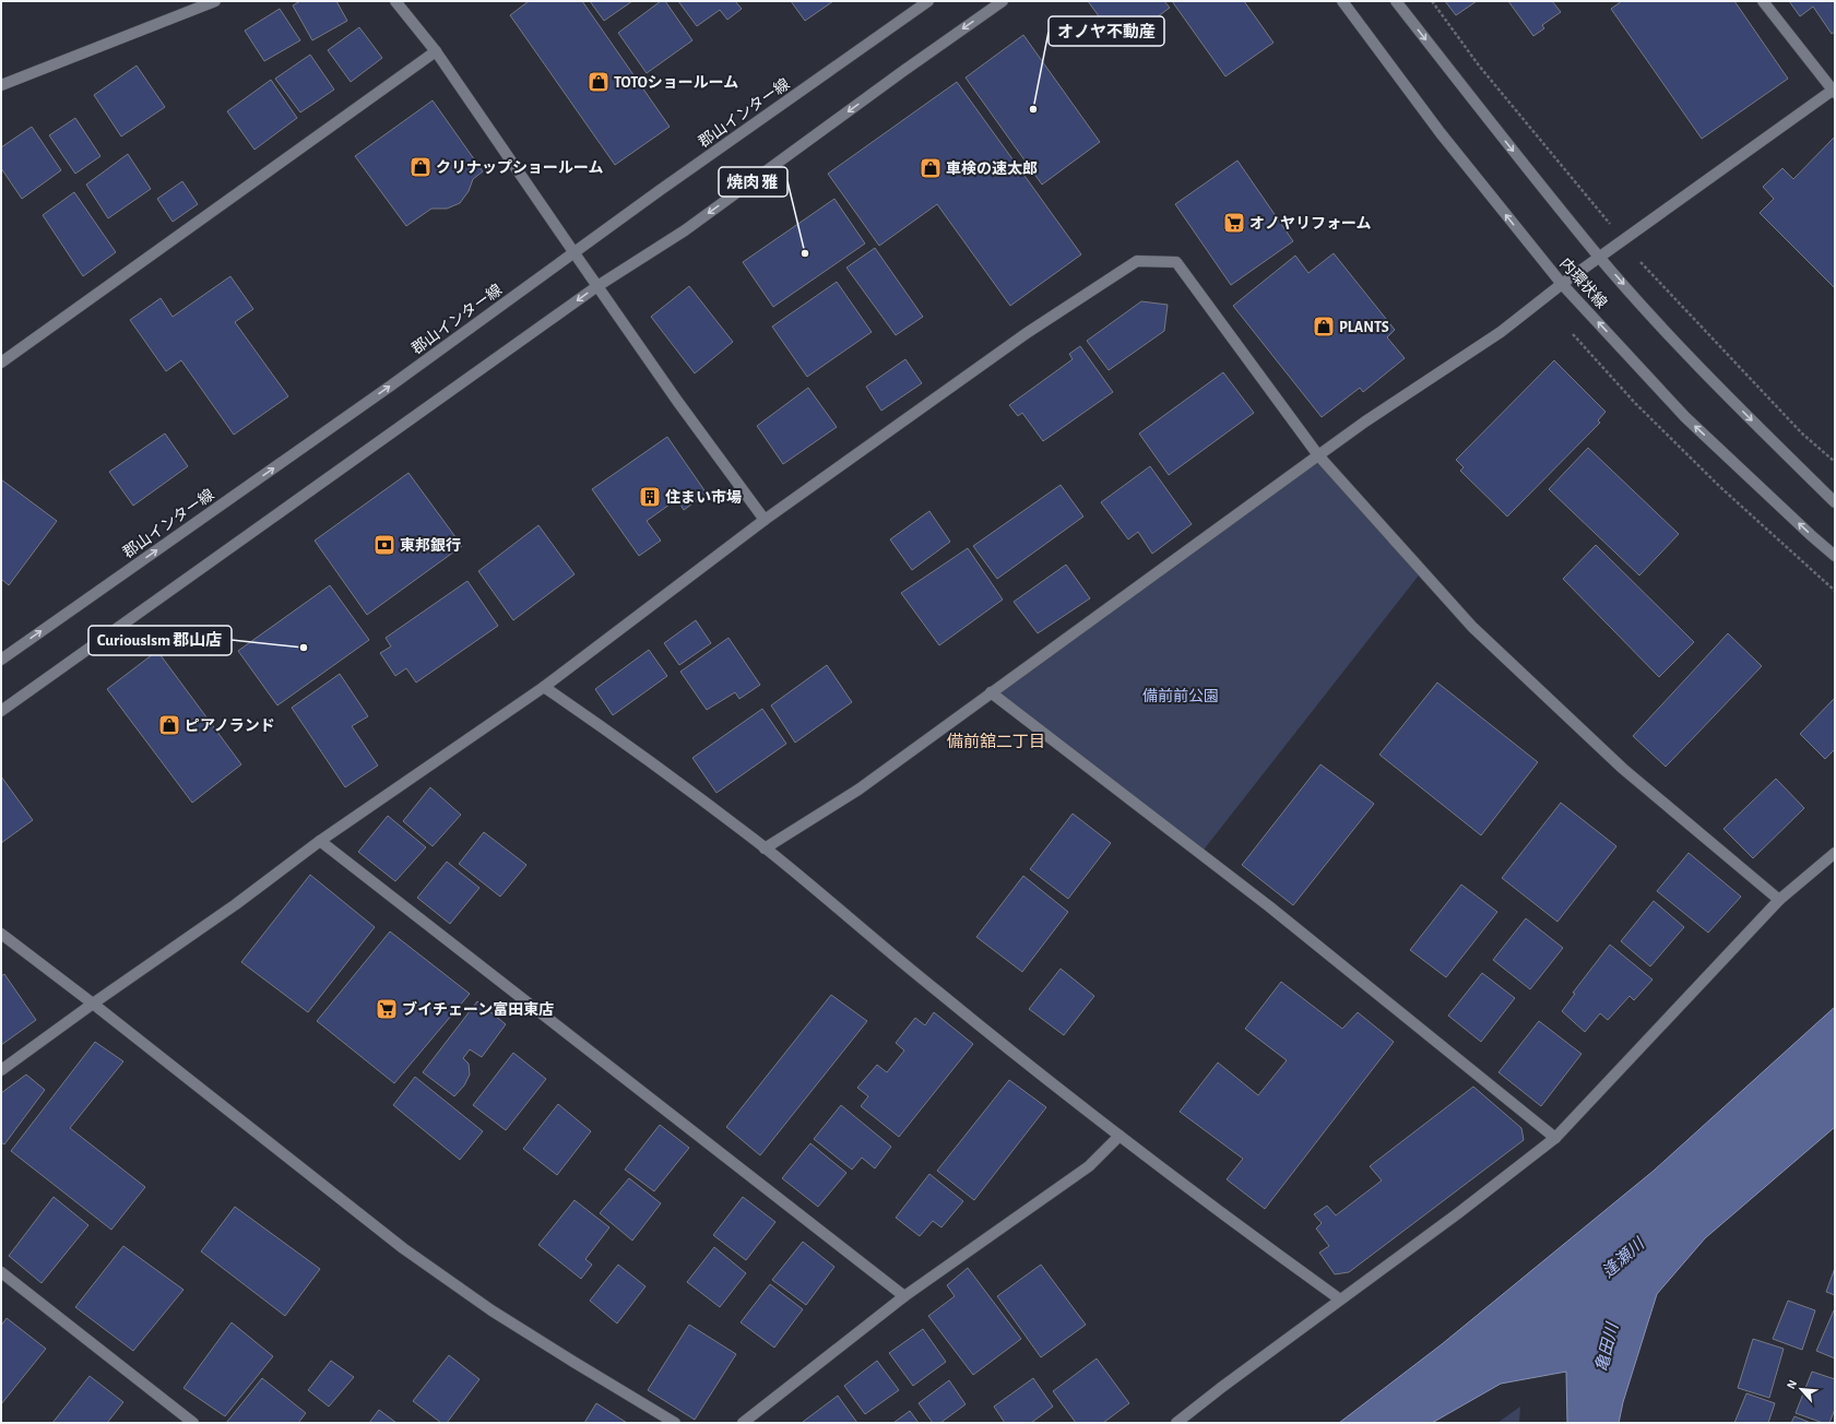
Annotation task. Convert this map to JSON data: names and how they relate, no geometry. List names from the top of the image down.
{
  "streets": {
    "street": ["郡山インター線", "内環状線"]
  },
  "districts": ["備前舘二丁目"],
  "water": ["逢瀬川", "亀田川"],
  "parks": ["備前前公園"],
  "places": {
    "shop": [
      "TOTOショールーム",
      "クリナップショールーム",
      "車検の速太郎",
      "PLANTS",
      "ピアノランド"
    ],
    "other": ["オノヤ不動産", "焼肉 雅", "CuriousIsm 郡山店"],
    "supermarket": ["オノヤリフォーム", "ブイチェーン富田東店"],
    "building": ["住まい市場"],
    "bank": ["東邦銀行"]
  },
  "north": "top left"
}
